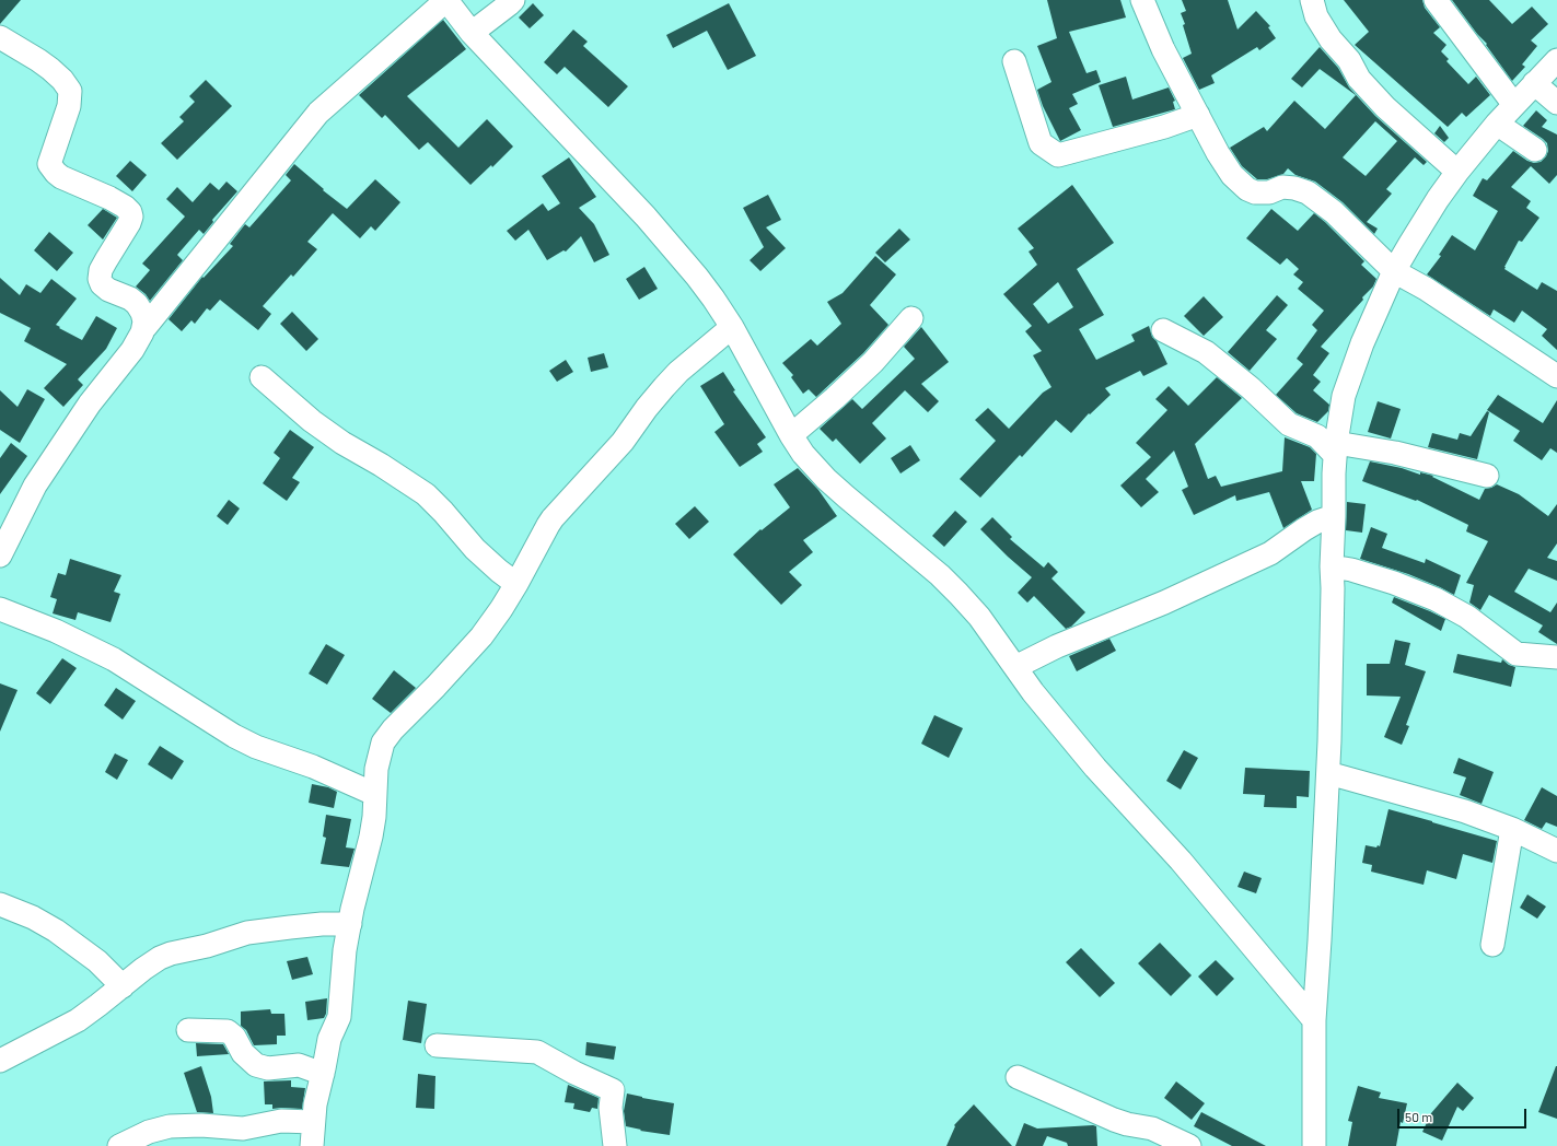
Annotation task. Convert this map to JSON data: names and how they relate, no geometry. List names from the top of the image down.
{
  "scale_bar": "50 m"
}
